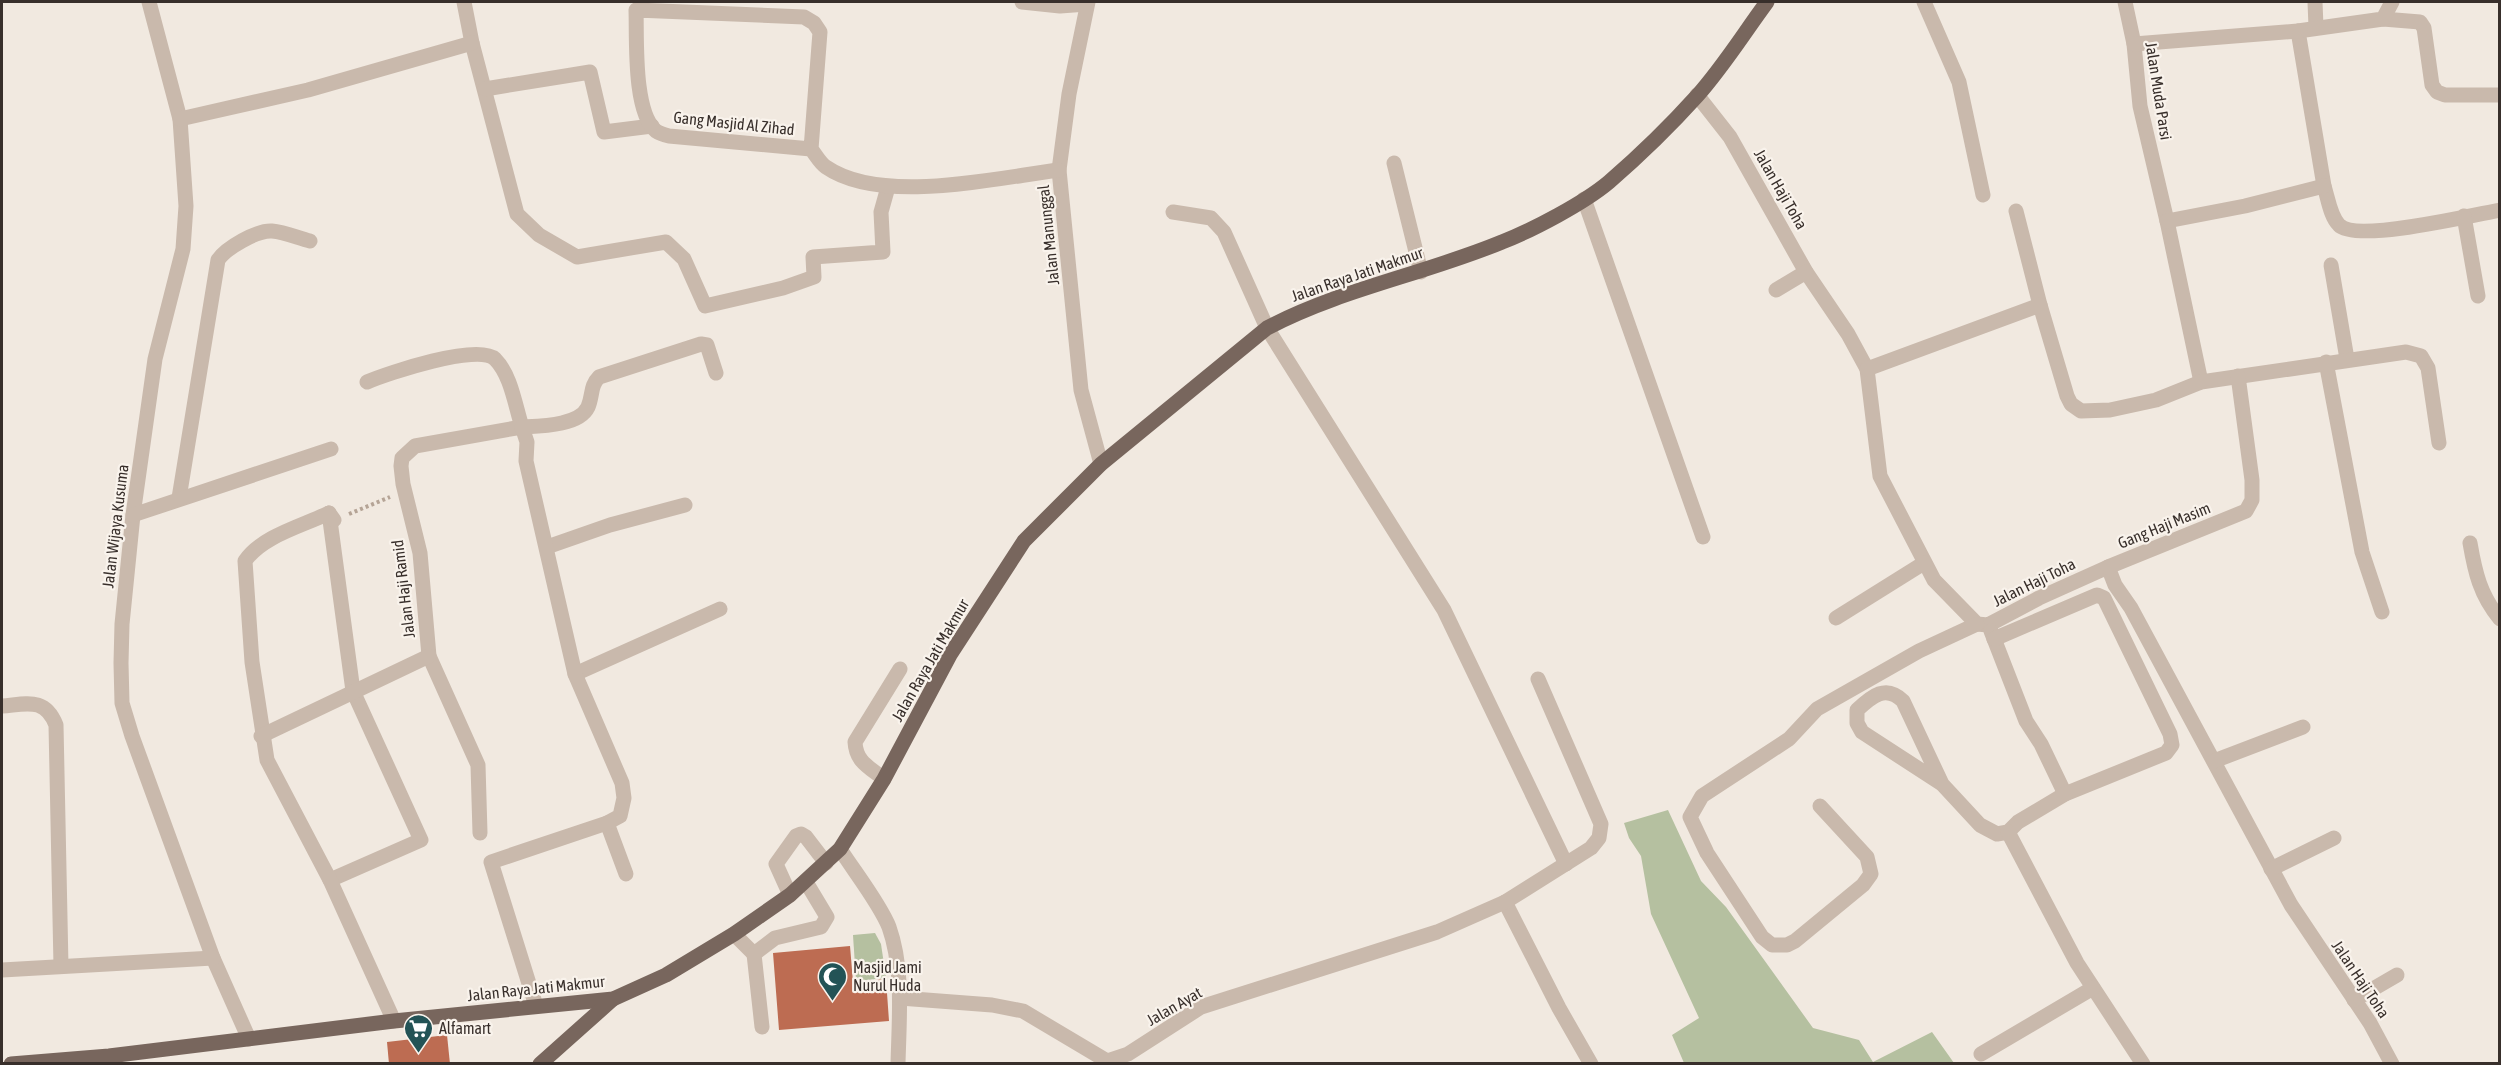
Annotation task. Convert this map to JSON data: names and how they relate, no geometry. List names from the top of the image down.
{
  "streets": {
    "main road": ["Jalan Raya Jati Makmur"],
    "street": [
      "Jalan Muda Parsi",
      "Gang Masjid Al Zihad",
      "Jalan Haji Toha",
      "Jalan Manunggal",
      "Gang Haji Masim",
      "Jalan Wijaya Kusuma",
      "Jalan Haji Ramid",
      "Jalan Ayat"
    ]
  },
  "crossings": [
    ["Gang Masjid Al Zihad", "Jalan Manunggal"],
    ["Jalan Haji Toha", "Jalan Raya Jati Makmur"],
    ["Jalan Haji Toha", "Gang Haji Masim"],
    ["Jalan Manunggal", "Jalan Raya Jati Makmur"],
    ["Jalan Raya Jati Makmur", "Jalan Wijaya Kusuma"]
  ],
  "places": {
    "mosque": ["Masjid Jami Nurul Huda"],
    "supermarket": ["Alfamart"]
  }
}
